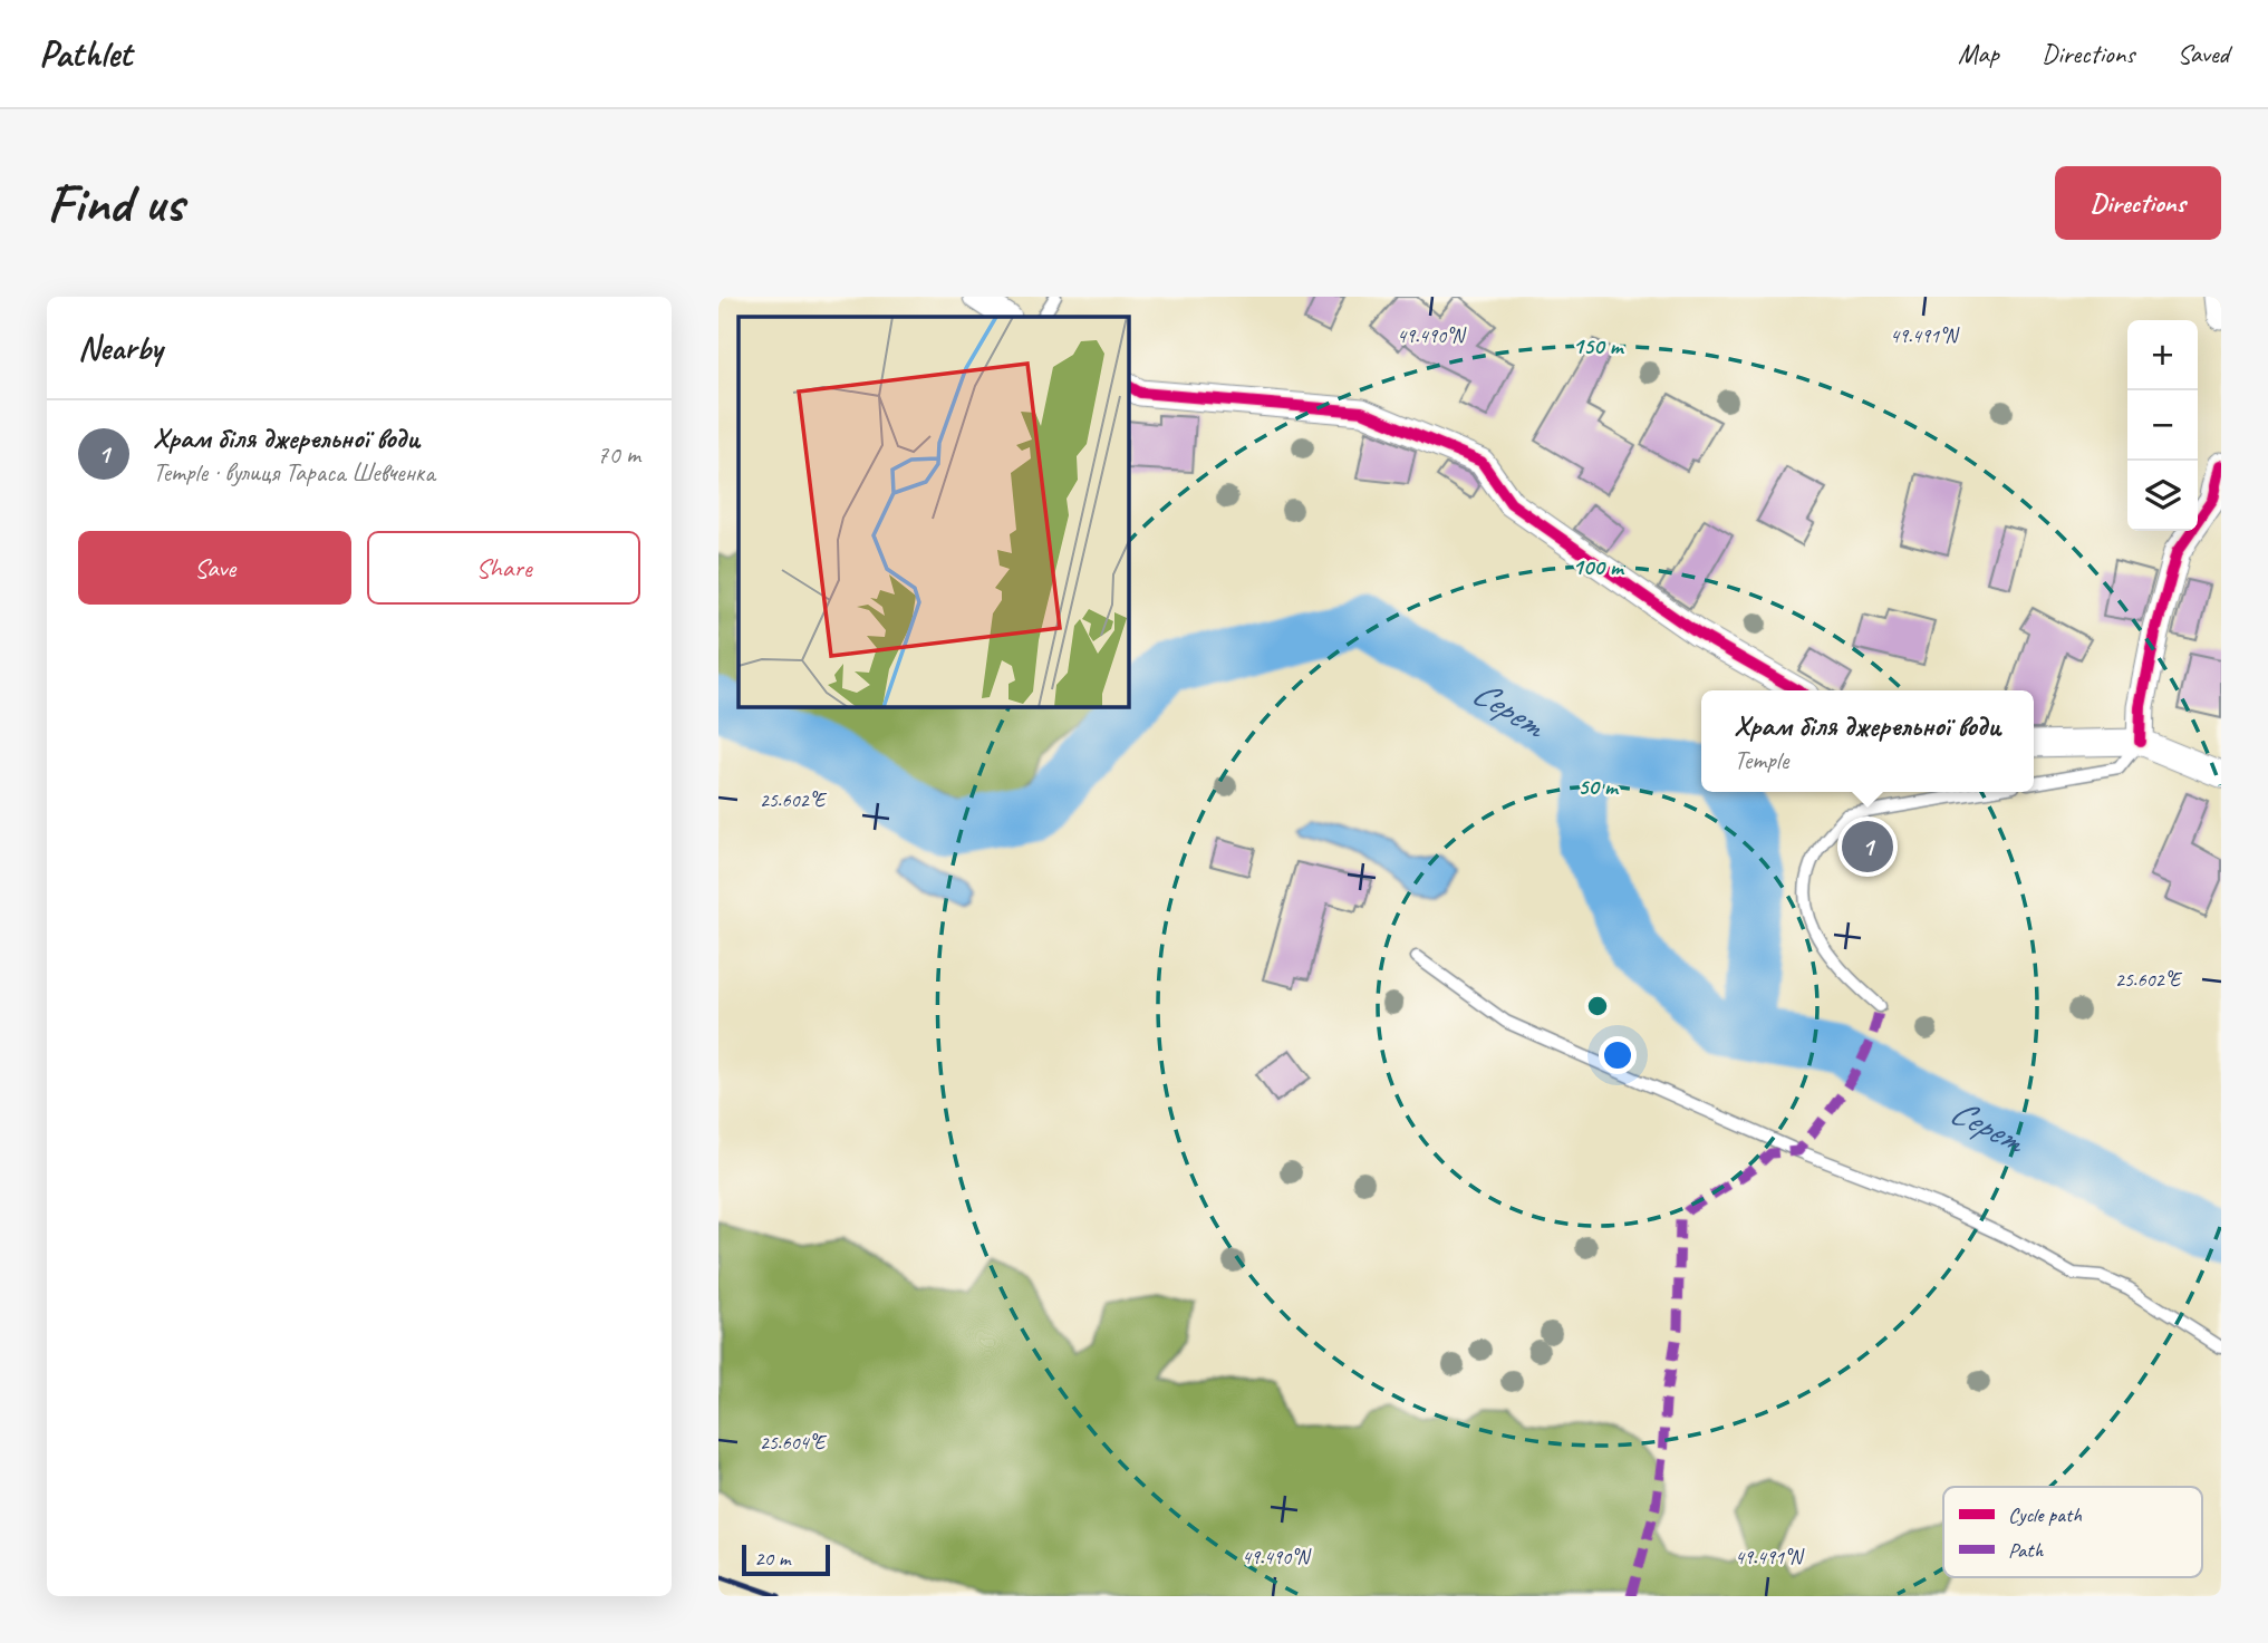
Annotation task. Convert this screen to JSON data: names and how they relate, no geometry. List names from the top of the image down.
{
  "water": ["Серет"],
  "legend": ["Cycle path", "Path"],
  "scale_bar": "20 m",
  "page": {
    "header": "Pathlet",
    "nav": ["Map", "Directions", "Saved"],
    "buttons": [
      "Directions",
      ["Save", "Share"]
    ],
    "title": "Find us",
    "heading": "Nearby",
    "map_buttons": ["+", "−"],
    "list": [
      {
        "mark": "1",
        "name": "Храм біля джерельної води",
        "note": "Temple · вулиця Тараса Шевченка",
        "value": "70 m"
      }
    ],
    "popup": ["Храм біля джерельної води", "Temple"],
    "pins": "1",
    "scale": "20 m"
  },
  "coordinates": [
    "49.490°N",
    "49.491°N",
    "25.602°E",
    "25.604°E"
  ],
  "rings": ["150 m", "100 m", "50 m"]
}
